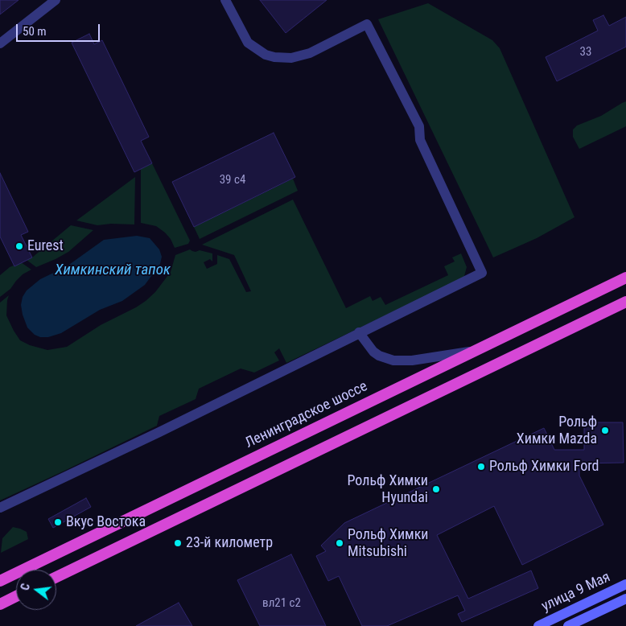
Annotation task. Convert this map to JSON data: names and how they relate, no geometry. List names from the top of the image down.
{
  "streets": {
    "highway": ["Ленинградское шоссе"],
    "main road": ["улица 9 Мая"]
  },
  "water": ["Химкинский тапок"],
  "places": [
    "Eurest",
    "Рольф Химки Mazda",
    "Рольф Химки Ford",
    "Рольф Химки Hyundai",
    "Вкус Востока",
    "23-й километр",
    "Рольф Химки Mitsubishi"
  ],
  "house_numbers": ["33", "39 с4", "вл21 с2"],
  "scale_bar": "50 m",
  "north": "left"
}
